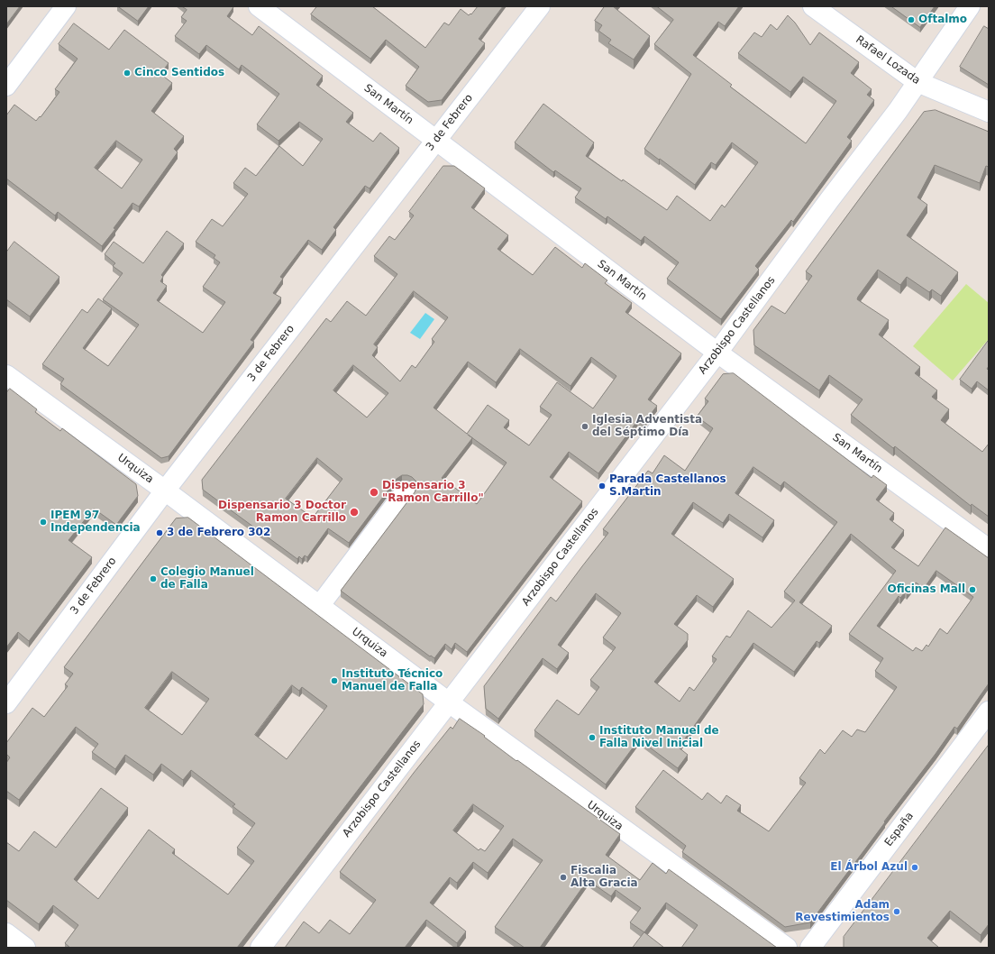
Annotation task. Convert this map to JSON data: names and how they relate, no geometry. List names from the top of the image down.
{
  "streets": {
    "street": [
      "Rafael Lozada",
      "San Martín",
      "3 de Febrero",
      "Arzobispo Castellanos",
      "Urquiza",
      "España"
    ]
  },
  "crossings": [
    ["Rafael Lozada", "Arzobispo Castellanos"],
    ["San Martín", "3 de Febrero"],
    ["San Martín", "Arzobispo Castellanos"],
    ["3 de Febrero", "Urquiza"],
    ["Arzobispo Castellanos", "Urquiza"]
  ],
  "places": [
    "Oftalmo",
    "Cinco Sentidos",
    "Iglesia Adventista del Séptimo Día",
    "Parada Castellanos S.Martin",
    "Dispensario 3 \"Ramon Carrillo\"",
    "Dispensario 3 Doctor Ramon Carrillo",
    "IPEM 97 Independencia",
    "3 de Febrero 302",
    "Colegio Manuel de Falla",
    "Oficinas Mall",
    "Instituto Técnico Manuel de Falla",
    "Instituto Manuel de Falla Nivel Inicial",
    "El Árbol Azul",
    "Fiscalia Alta Gracia",
    "Adam Revestimientos"
  ]
}
